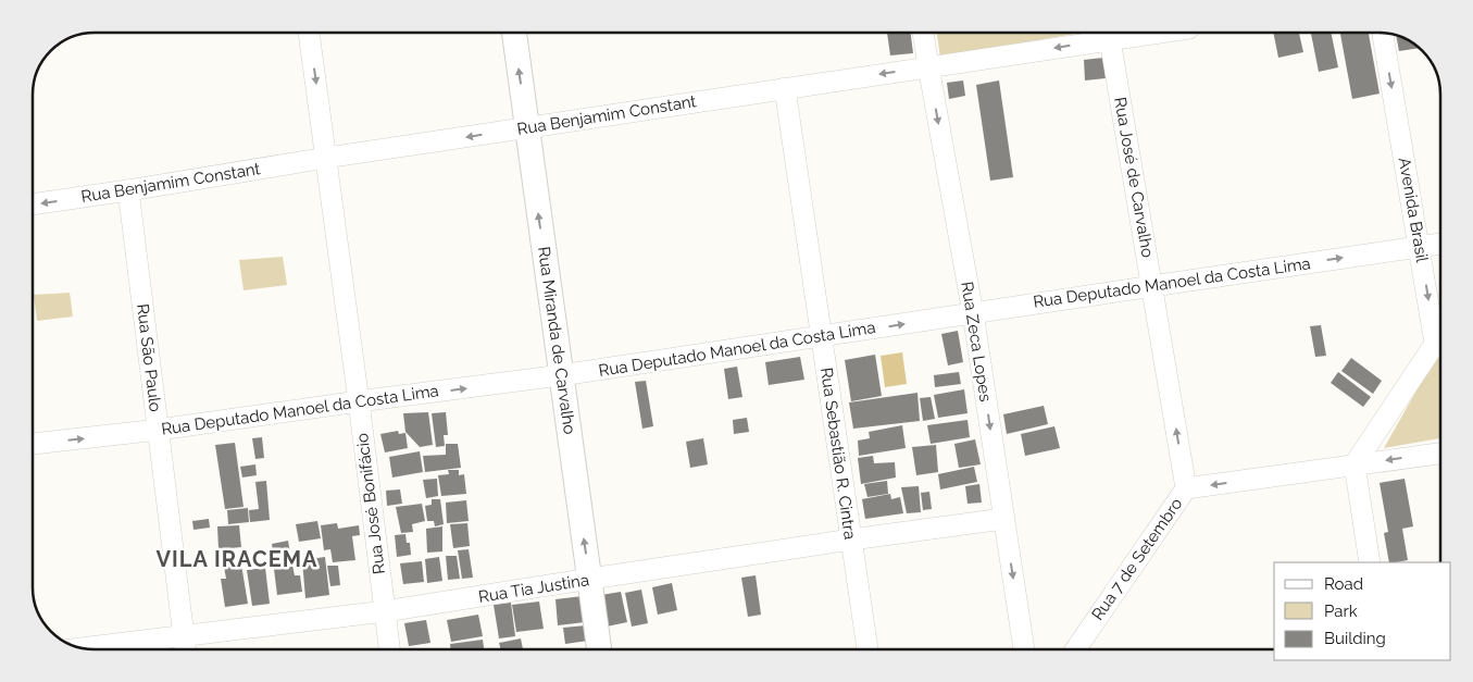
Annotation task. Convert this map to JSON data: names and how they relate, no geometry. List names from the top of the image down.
{
  "streets": {
    "main road": ["Rua Miranda de Carvalho"],
    "street": [
      "Rua Benjamim Constant",
      "Rua José de Carvalho",
      "Avenida Brasil",
      "Rua Deputado Manoel da Costa Lima",
      "Rua Zeca Lopes",
      "Rua São Paulo",
      "Rua Sebastião R. Cintra",
      "Rua José Bonifácio",
      "Rua 7 de Setembro",
      "Rua Tia Justina"
    ]
  },
  "crossings": [
    ["Rua Benjamim Constant", "Rua José de Carvalho"],
    ["Rua Benjamim Constant", "Rua Miranda de Carvalho"],
    ["Rua Benjamim Constant", "Rua Zeca Lopes"],
    ["Rua Benjamim Constant", "Rua São Paulo"],
    ["Rua Benjamim Constant", "Rua Sebastião R. Cintra"],
    ["Rua Benjamim Constant", "Rua José Bonifácio"],
    ["Rua José de Carvalho", "Rua Deputado Manoel da Costa Lima"],
    ["Rua José de Carvalho", "Rua 7 de Setembro"],
    ["Avenida Brasil", "Rua Deputado Manoel da Costa Lima"],
    ["Rua Deputado Manoel da Costa Lima", "Rua Miranda de Carvalho"],
    ["Rua Deputado Manoel da Costa Lima", "Rua Zeca Lopes"],
    ["Rua Deputado Manoel da Costa Lima", "Rua São Paulo"],
    ["Rua Deputado Manoel da Costa Lima", "Rua Sebastião R. Cintra"],
    ["Rua Deputado Manoel da Costa Lima", "Rua José Bonifácio"],
    ["Rua Miranda de Carvalho", "Rua Tia Justina"],
    ["Rua Zeca Lopes", "Rua Tia Justina"],
    ["Rua São Paulo", "Rua Tia Justina"],
    ["Rua Sebastião R. Cintra", "Rua Tia Justina"],
    ["Rua José Bonifácio", "Rua Tia Justina"]
  ],
  "one_way": [
    "Rua Benjamim Constant",
    "Rua José de Carvalho",
    "Avenida Brasil",
    "Rua Deputado Manoel da Costa Lima",
    "Rua Miranda de Carvalho",
    "Rua Zeca Lopes"
  ],
  "districts": ["VILA IRACEMA"],
  "legend": ["Road", "Park", "Building"]
}
